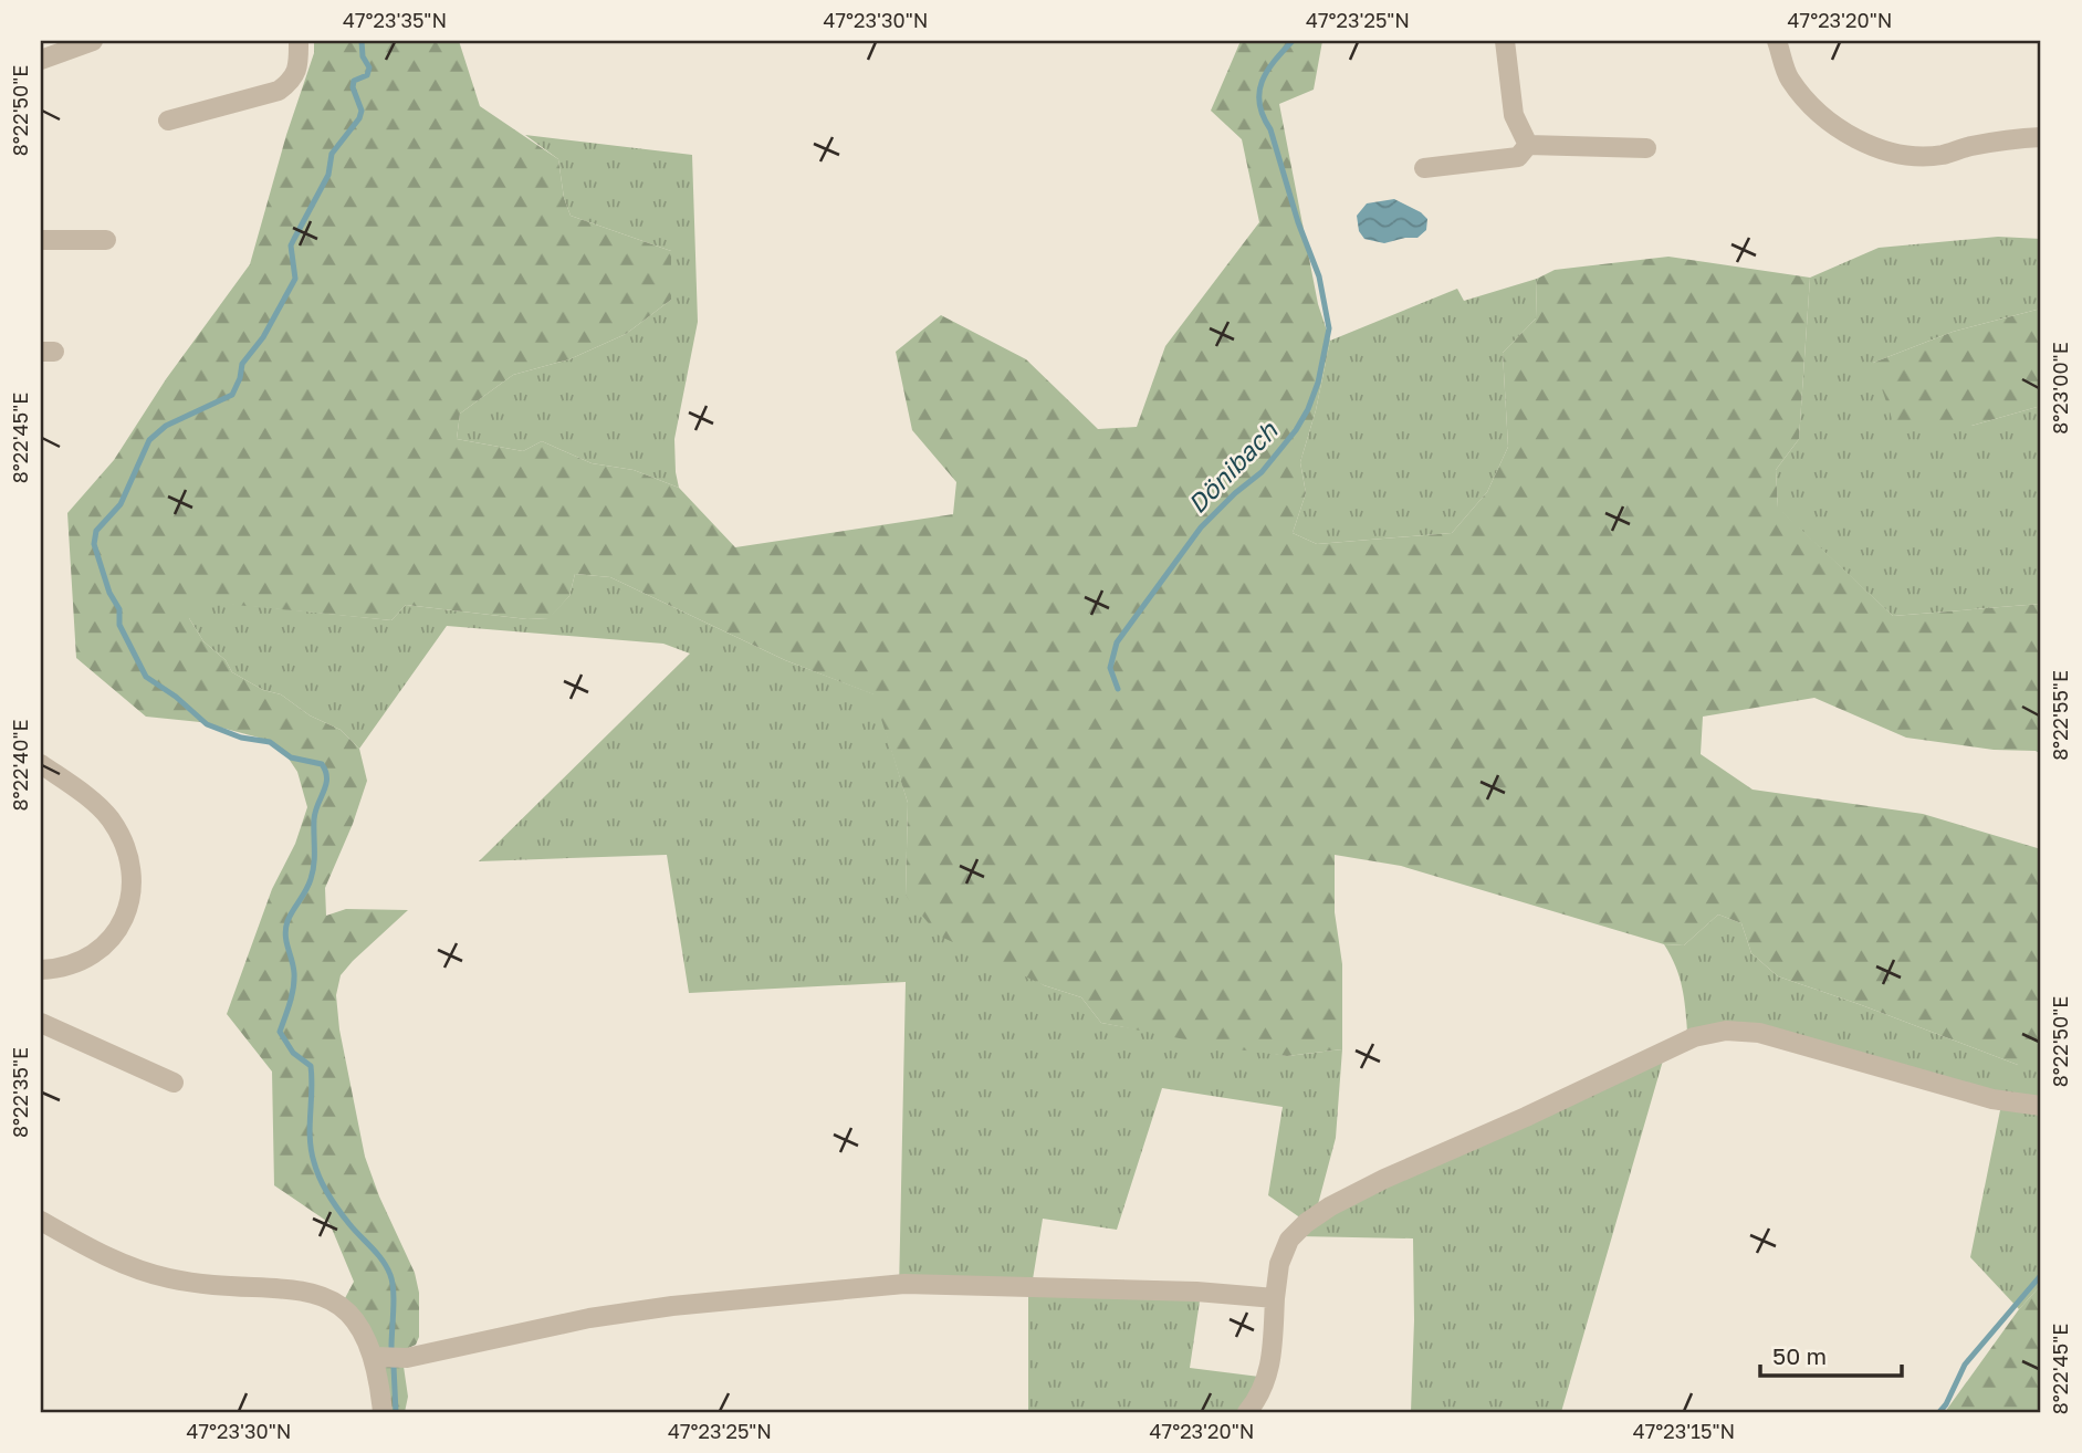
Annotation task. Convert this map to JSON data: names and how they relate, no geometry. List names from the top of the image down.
{
  "water": ["Dönibach"],
  "scale_bar": "50 m",
  "coordinates": [
    "47°23'35\"N",
    "47°23'30\"N",
    "47°23'25\"N",
    "47°23'20\"N",
    "8°22'50\"E",
    "8°23'00\"E",
    "8°22'45\"E",
    "8°22'55\"E",
    "8°22'40\"E",
    "8°22'35\"E",
    "47°23'15\"N"
  ]
}
